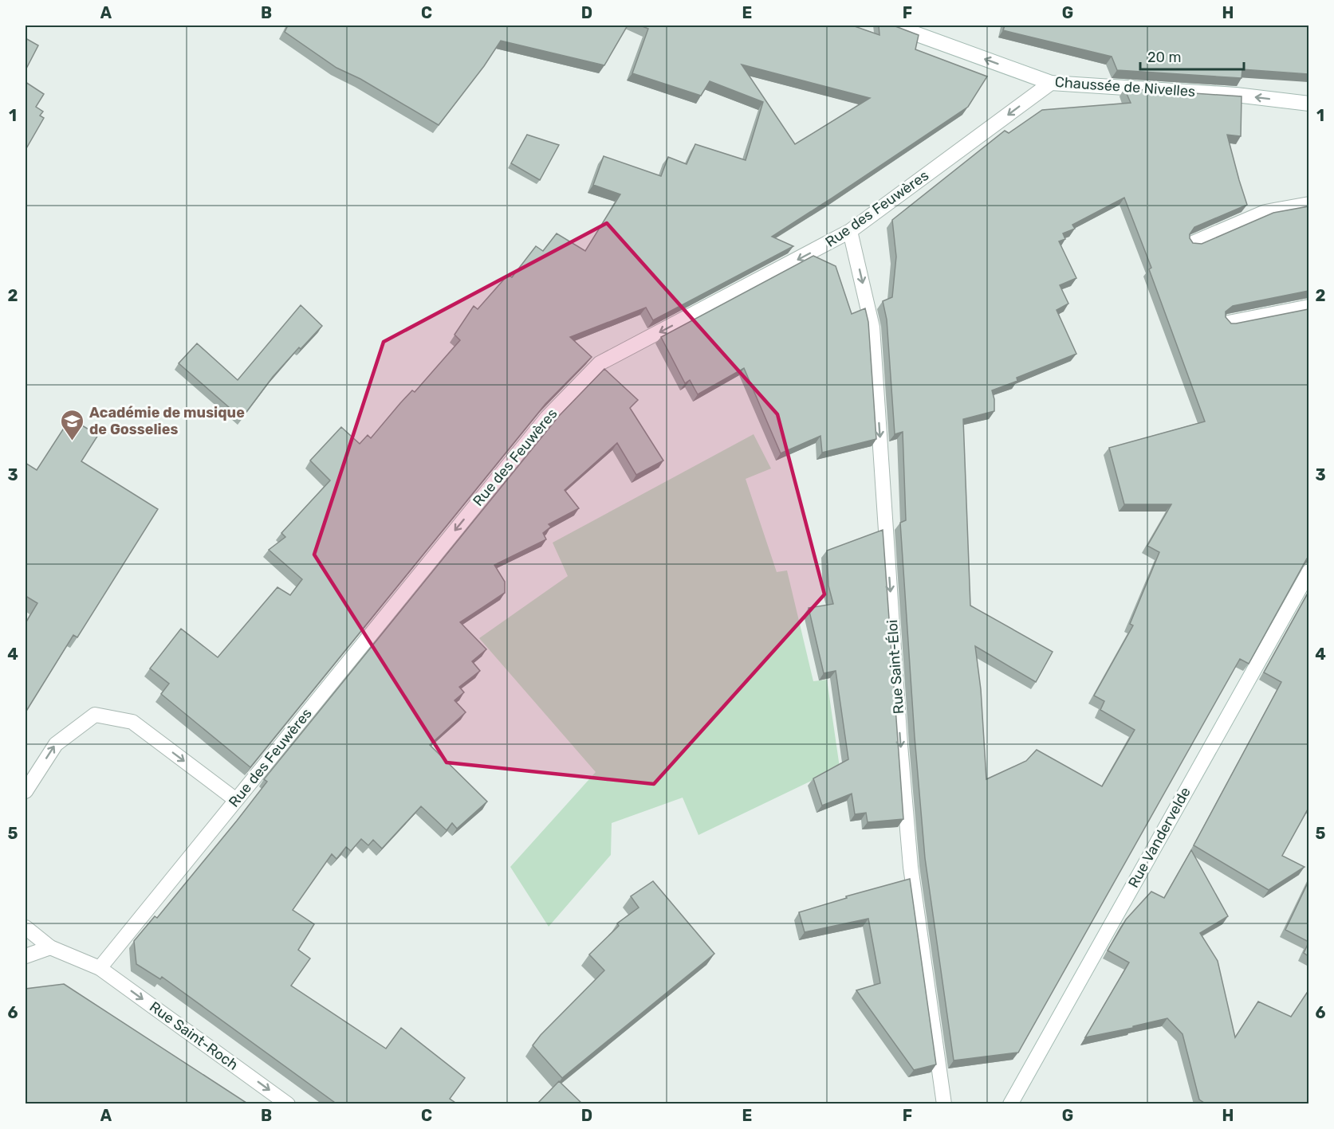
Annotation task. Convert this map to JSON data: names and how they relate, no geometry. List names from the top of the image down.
{
  "streets": {
    "street": [
      "Chaussée de Nivelles",
      "Rue des Feuwères",
      "Rue Saint-Éloi",
      "Rue Vandervelde",
      "Rue Saint-Roch"
    ]
  },
  "crossings": [
    ["Chaussée de Nivelles", "Rue des Feuwères"],
    ["Rue des Feuwères", "Rue Saint-Éloi"],
    ["Rue des Feuwères", "Rue Saint-Roch"]
  ],
  "one_way": [
    "Chaussée de Nivelles",
    "Rue des Feuwères",
    "Rue Saint-Éloi",
    "Rue Saint-Roch"
  ],
  "places": {
    "school or university": ["Académie de musique de Gosselies"]
  },
  "scale_bar": "20 m",
  "grid": {
    "columns": [
      "A",
      "B",
      "C",
      "D",
      "E",
      "F",
      "G",
      "H"
    ],
    "rows": [
      "1",
      "2",
      "3",
      "4",
      "5",
      "6"
    ]
  }
}
